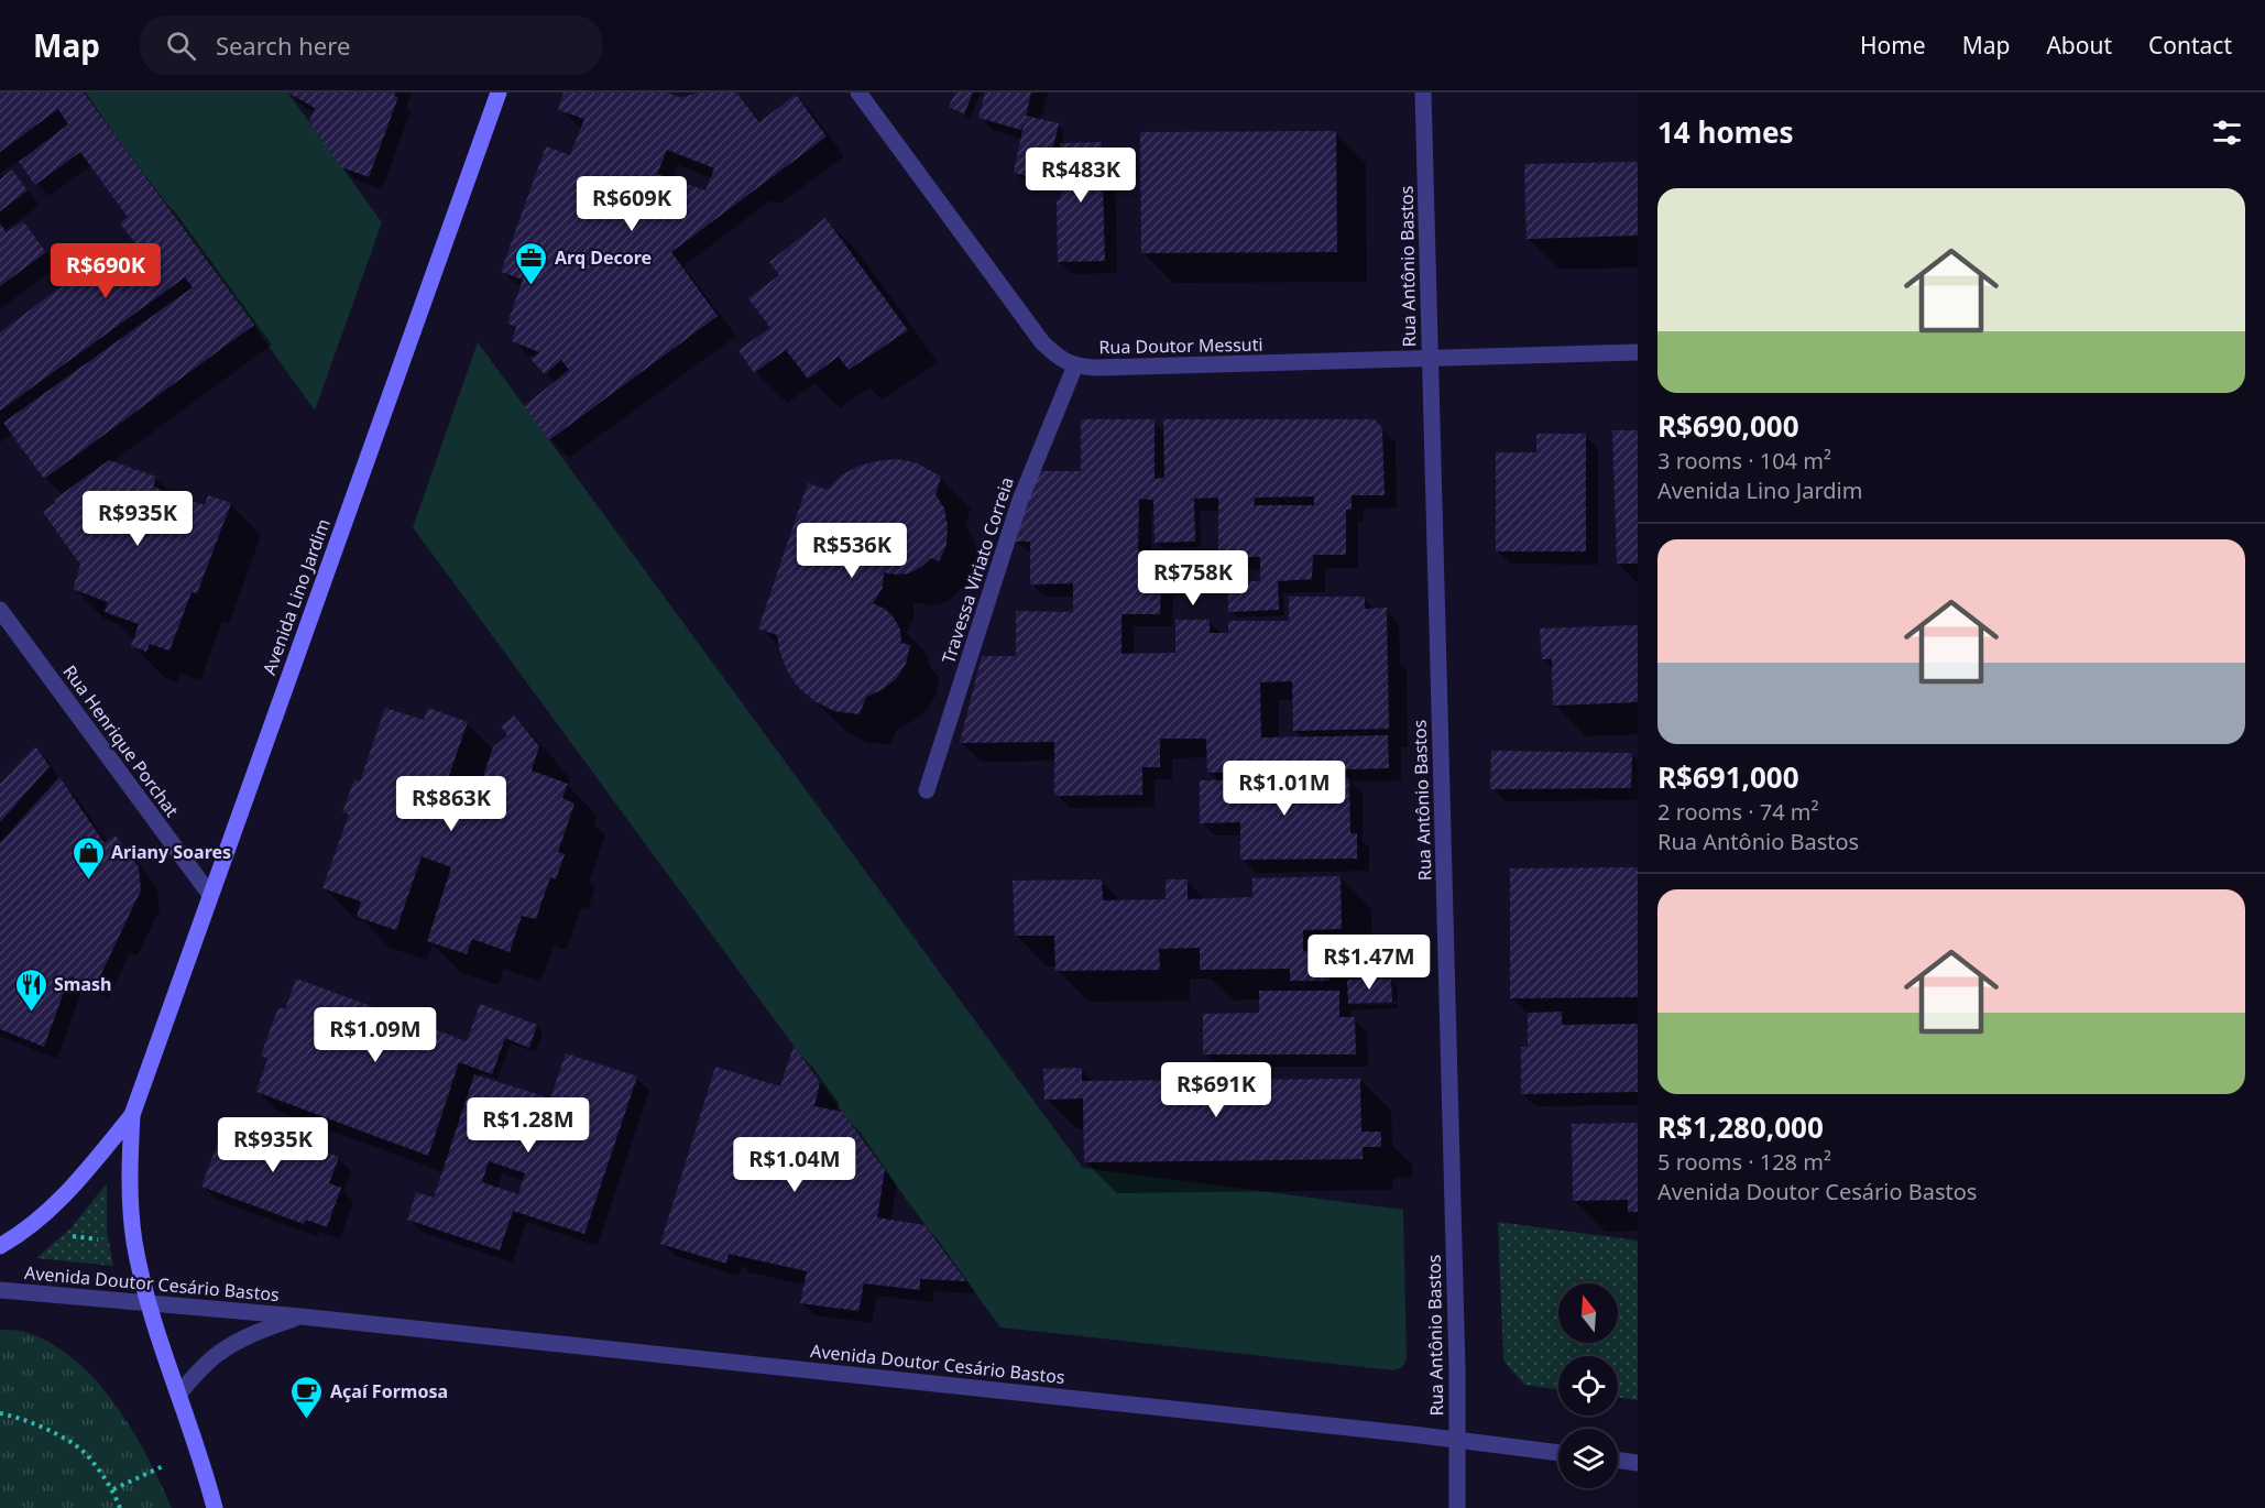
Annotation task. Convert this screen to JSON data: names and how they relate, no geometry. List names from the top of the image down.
{
  "streets": {
    "main road": ["Avenida Lino Jardim"],
    "street": [
      "Rua Antônio Bastos",
      "Rua Doutor Messuti",
      "Travessa Viriato Correia",
      "Rua Henrique Porchat",
      "Avenida Doutor Cesário Bastos"
    ]
  },
  "crossings": [
    ["Rua Antônio Bastos", "Rua Doutor Messuti"],
    ["Rua Antônio Bastos", "Avenida Doutor Cesário Bastos"],
    ["Rua Doutor Messuti", "Travessa Viriato Correia"],
    ["Avenida Lino Jardim", "Rua Henrique Porchat"],
    ["Avenida Lino Jardim", "Avenida Doutor Cesário Bastos"]
  ],
  "places": {
    "office": ["Arq Decore"],
    "shop": ["Ariany Soares"],
    "restaurant": ["Smash"],
    "cafe": ["Açaí Formosa"]
  },
  "north": "top",
  "page": {
    "header": "Map",
    "search": "Search here",
    "nav": [
      "Home",
      "Map",
      "About",
      "Contact"
    ],
    "heading": "14 homes",
    "price": [
      "R$483K",
      "R$609K",
      "R$690K",
      "R$935K",
      "R$536K",
      "R$758K",
      "R$1.01M",
      "R$863K",
      "R$1.47M",
      "R$1.09M",
      "R$691K",
      "R$1.28M",
      "R$935K",
      "R$1.04M"
    ],
    "list": [
      {
        "name": "R$690,000",
        "note": "3 rooms · 104 m² · Avenida Lino Jardim"
      },
      {
        "name": "R$691,000",
        "note": "2 rooms · 74 m² · Rua Antônio Bastos"
      },
      {
        "name": "R$1,280,000",
        "note": "5 rooms · 128 m² · Avenida Doutor Cesário Bastos"
      }
    ]
  }
}
